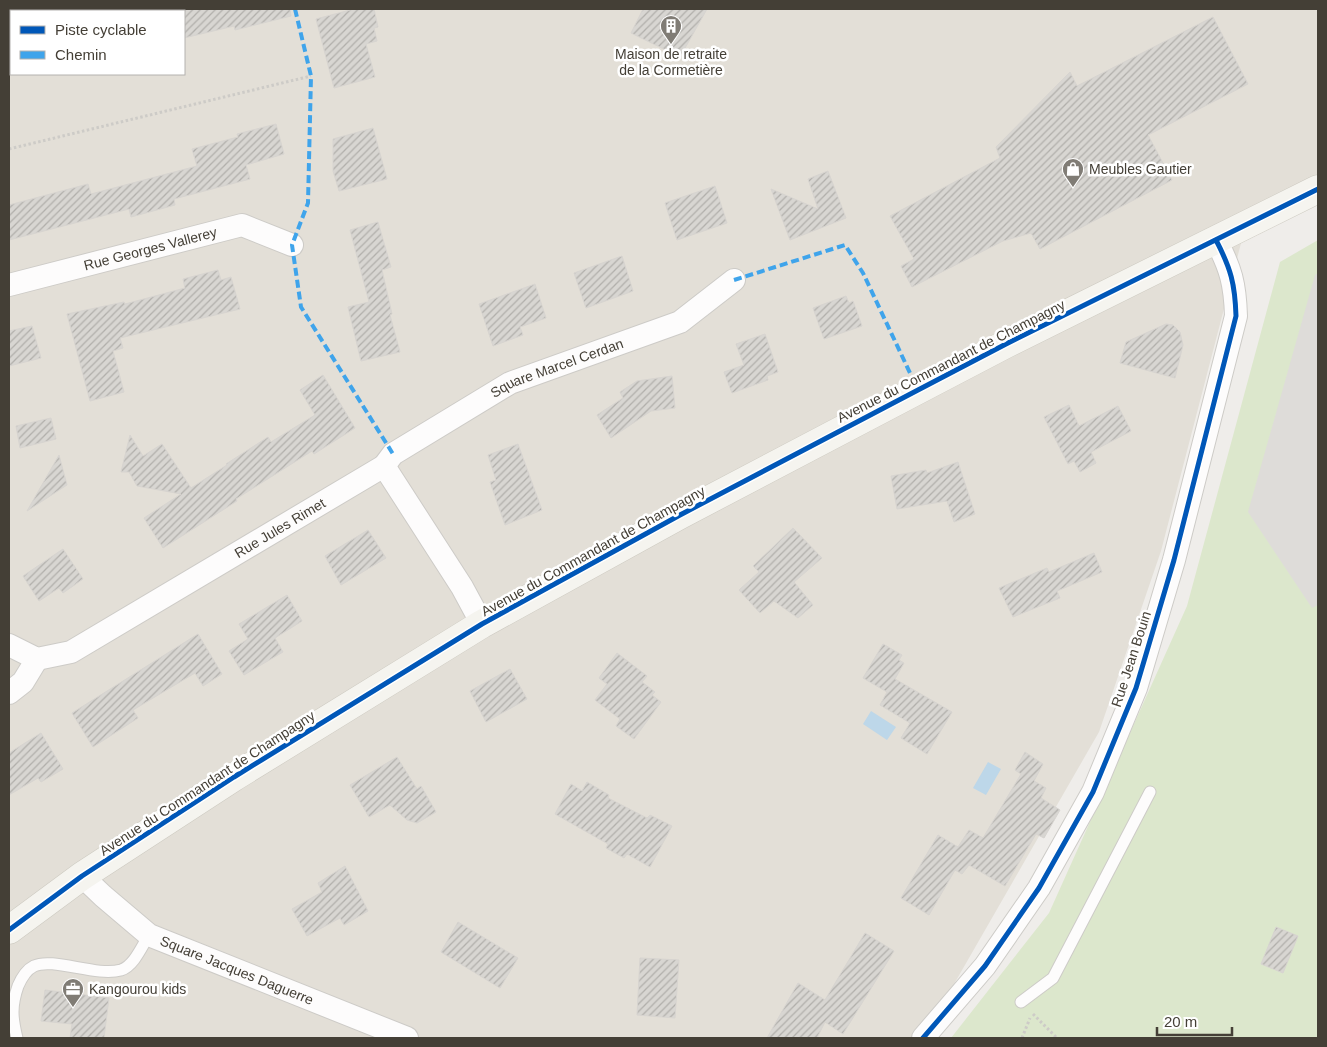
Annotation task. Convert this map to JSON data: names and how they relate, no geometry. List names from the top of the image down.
{
  "streets": {
    "main road": ["Avenue du Commandant de Champagny"],
    "street": [
      "Rue Georges Vallerey",
      "Square Marcel Cerdan",
      "Rue Jules Rimet",
      "Rue Jean Bouin",
      "Square Jacques Daguerre"
    ]
  },
  "crossings": [
    ["Avenue du Commandant de Champagny", "Rue Jean Bouin"],
    ["Avenue du Commandant de Champagny", "Square Jacques Daguerre"],
    ["Square Marcel Cerdan", "Rue Jules Rimet"]
  ],
  "places": {
    "building": ["Maison de retraite de la Cormetière"],
    "shop": ["Meubles Gautier"],
    "office": ["Kangourou kids"]
  },
  "legend": ["Piste cyclable", "Chemin"],
  "scale_bar": "20 m"
}
